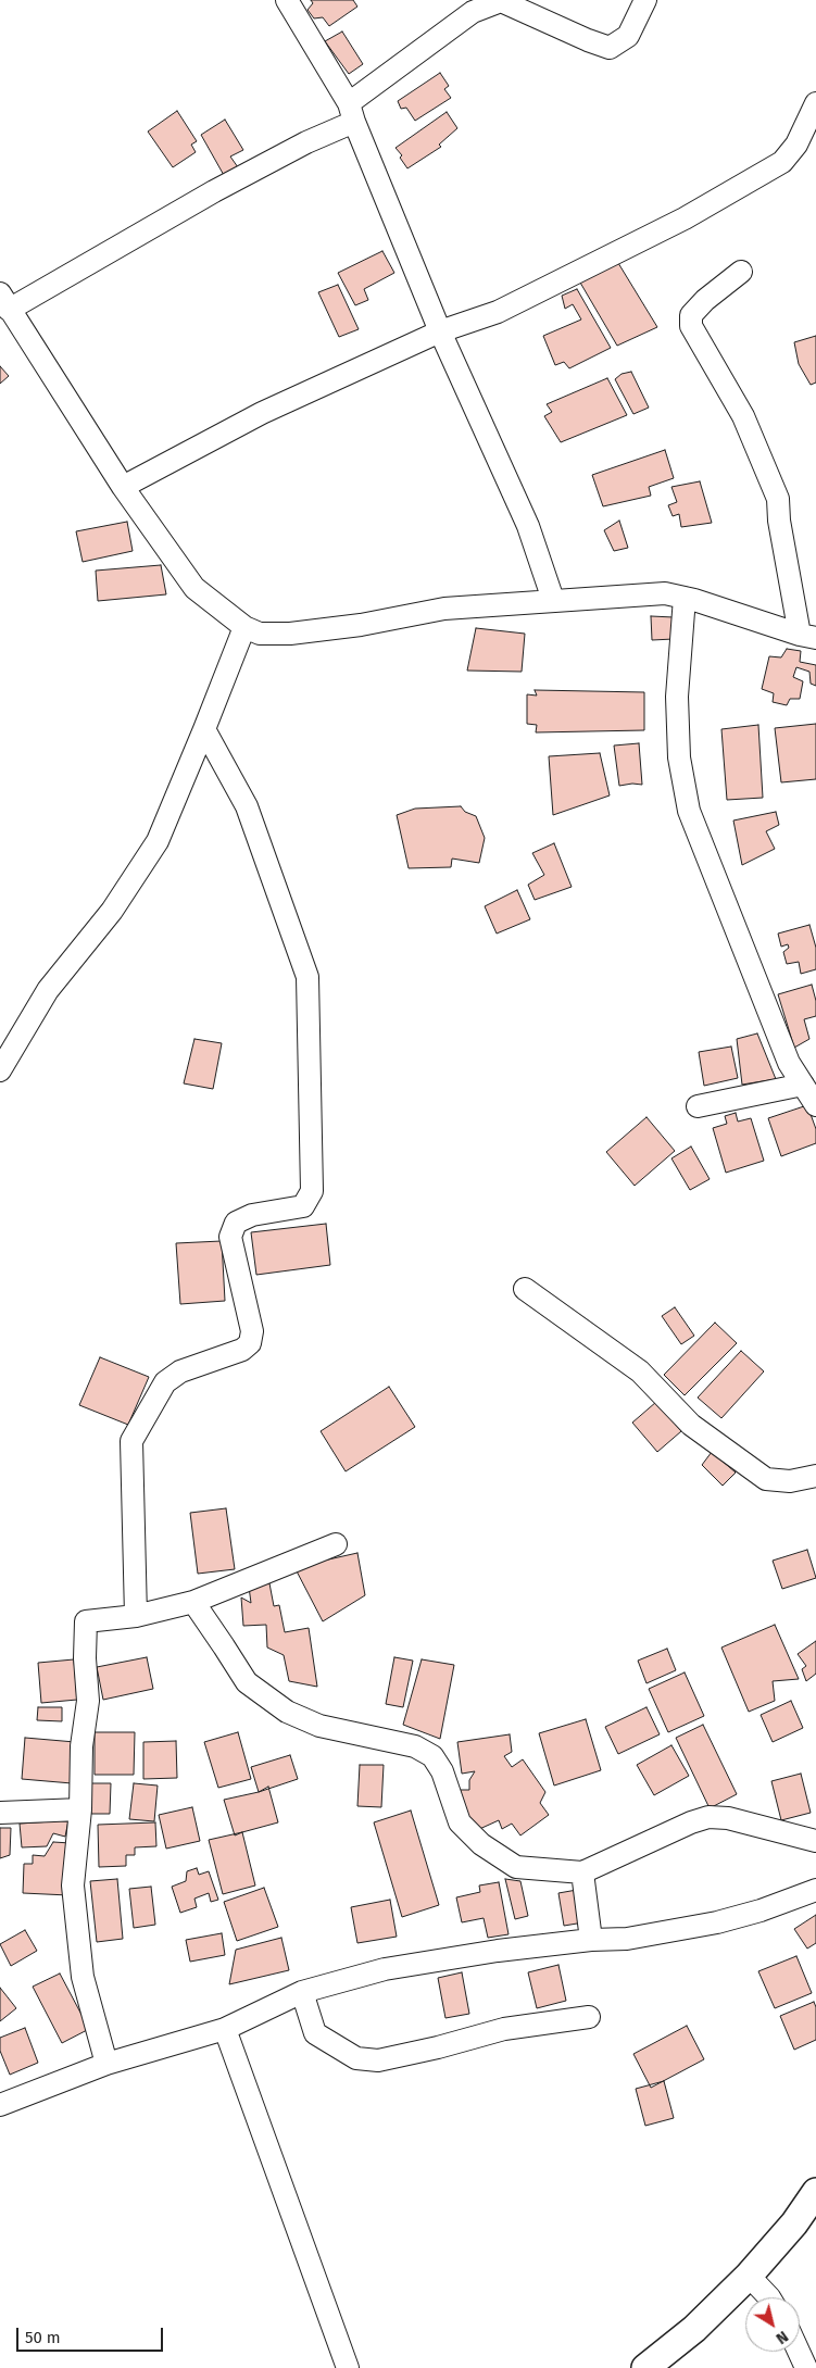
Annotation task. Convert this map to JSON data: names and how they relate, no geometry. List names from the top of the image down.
{
  "scale_bar": "50 m",
  "north": "bottom right"
}
